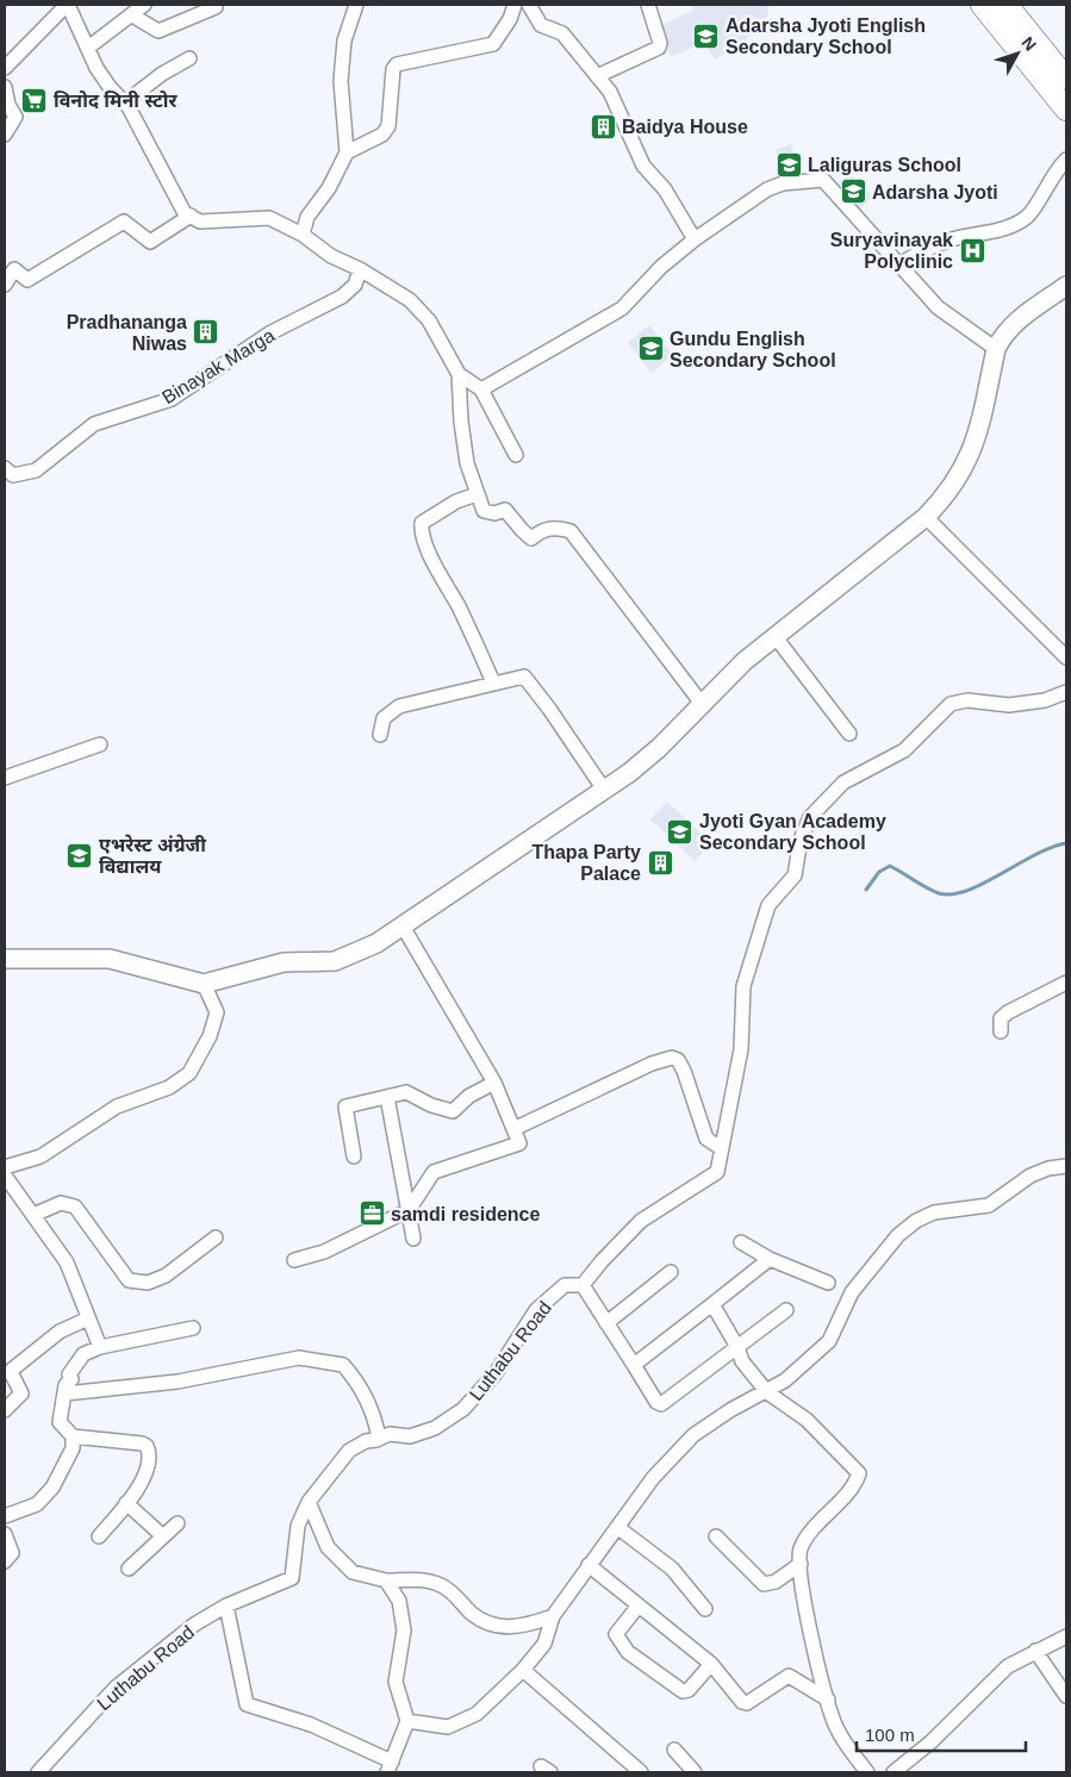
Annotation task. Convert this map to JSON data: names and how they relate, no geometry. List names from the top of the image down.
{
  "streets": {
    "street": ["Binayak Marga", "Luthabu Road"]
  },
  "places": {
    "school or university": [
      "Adarsha Jyoti English Secondary School",
      "Laliguras School",
      "Adarsha Jyoti",
      "Gundu English Secondary School",
      "Jyoti Gyan Academy Secondary School",
      "एभरेस्ट अंग्रेजी विद्यालय"
    ],
    "supermarket": ["विनोद मिनी स्टोर"],
    "building": ["Baidya House", "Pradhananga Niwas", "Thapa Party Palace"],
    "hospital": ["Suryavinayak Polyclinic"],
    "office": ["samdi residence"]
  },
  "scale_bar": "100 m",
  "north": "top right"
}
